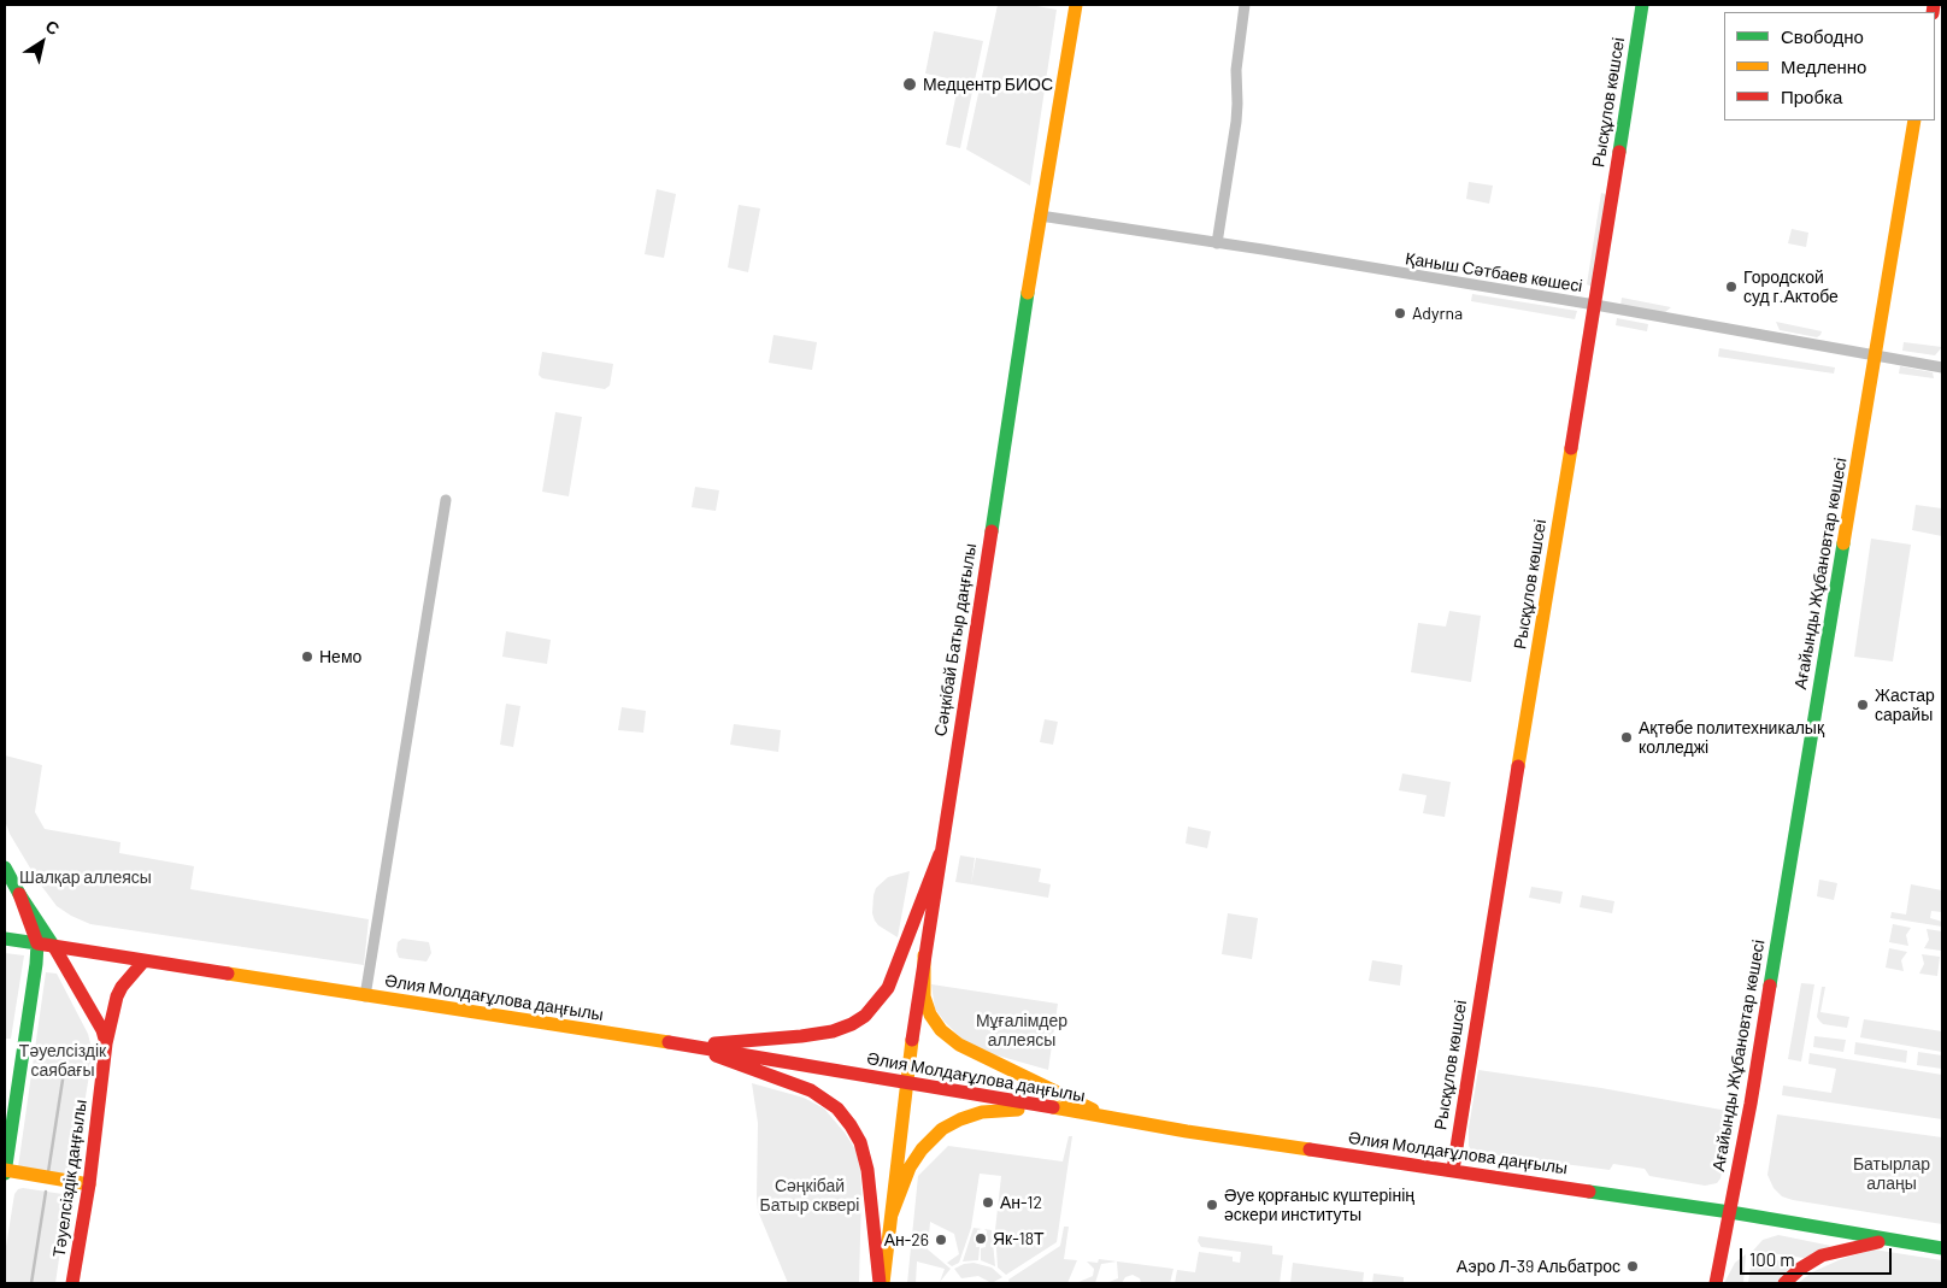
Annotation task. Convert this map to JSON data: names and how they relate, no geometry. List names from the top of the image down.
{
  "streets": {
    "main road": [
      "Рысқұлов көшсеі",
      "Ағайынды Жұбановтар көшесі",
      "Сәңкібай Батыр даңғылы",
      "Әлия Молдағұлова даңғылы",
      "Тәуелсіздік даңғылы"
    ],
    "street": ["Қаныш Сәтбаев көшесі"]
  },
  "crossings": [
    ["Рысқұлов көшсеі", "Қаныш Сәтбаев көшесі"],
    ["Рысқұлов көшсеі", "Әлия Молдағұлова даңғылы"],
    ["Қаныш Сәтбаев көшесі", "Ағайынды Жұбановтар көшесі"],
    ["Қаныш Сәтбаев көшесі", "Сәңкібай Батыр даңғылы"],
    ["Ағайынды Жұбановтар көшесі", "Әлия Молдағұлова даңғылы"],
    ["Сәңкібай Батыр даңғылы", "Әлия Молдағұлова даңғылы"],
    ["Әлия Молдағұлова даңғылы", "Тәуелсіздік даңғылы"]
  ],
  "parks": [
    "Шалқар аллеясы",
    "Мұғалімдер аллеясы",
    "Тәуелсіздік саябағы",
    "Батырлар алаңы",
    "Сәңкібай Батыр сквері"
  ],
  "places": [
    "Медцентр БИОС",
    "Городской суд г.Актобе",
    "Adyrna",
    "Немо",
    "Жастар сарайы",
    "Ақтөбе политехникалық колледжі",
    "Ан-12",
    "Әуе қорғаныс күштерінің әскери институты",
    "Як-18Т",
    "Ан-26",
    "Аэро Л-39 Альбатрос"
  ],
  "legend": ["Свободно", "Медленно", "Пробка"],
  "scale_bar": "100 m",
  "north": "top right"
}
